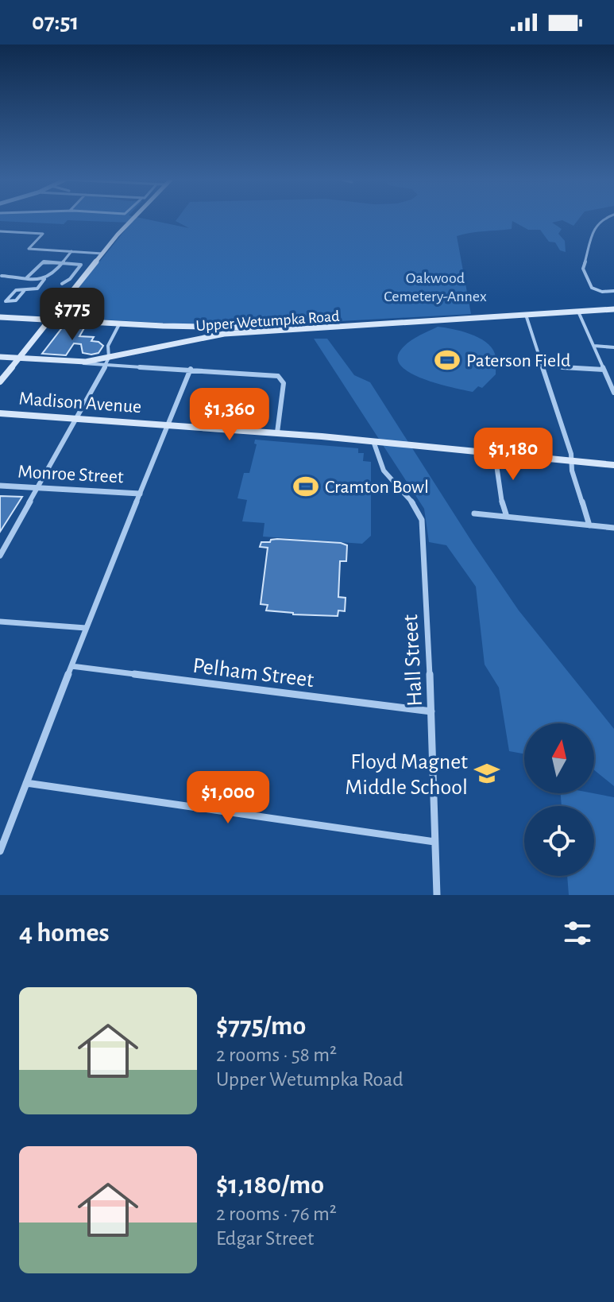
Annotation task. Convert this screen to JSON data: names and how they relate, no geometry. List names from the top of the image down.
{
  "streets": {
    "main road": ["Upper Wetumpka Road", "Madison Avenue"],
    "street": ["Monroe Street", "Hall Street", "Pelham Street"]
  },
  "crossings": [
    ["Madison Avenue", "Hall Street"],
    ["Hall Street", "Pelham Street"]
  ],
  "parks": ["Oakwood Cemetery-Annex"],
  "places": {
    "sports": ["Paterson Field", "Cramton Bowl"],
    "school or university": ["Floyd Magnet Middle School"]
  },
  "north": "top",
  "page": {
    "status": "07:51",
    "price": [
      "$775",
      "$1,360",
      "$1,180",
      "$1,000"
    ],
    "heading": "4 homes",
    "list": [
      {
        "name": "$775/mo",
        "note": "2 rooms · 58 m² · Upper Wetumpka Road"
      },
      {
        "name": "$1,180/mo",
        "note": "2 rooms · 76 m² · Edgar Street"
      }
    ]
  }
}
